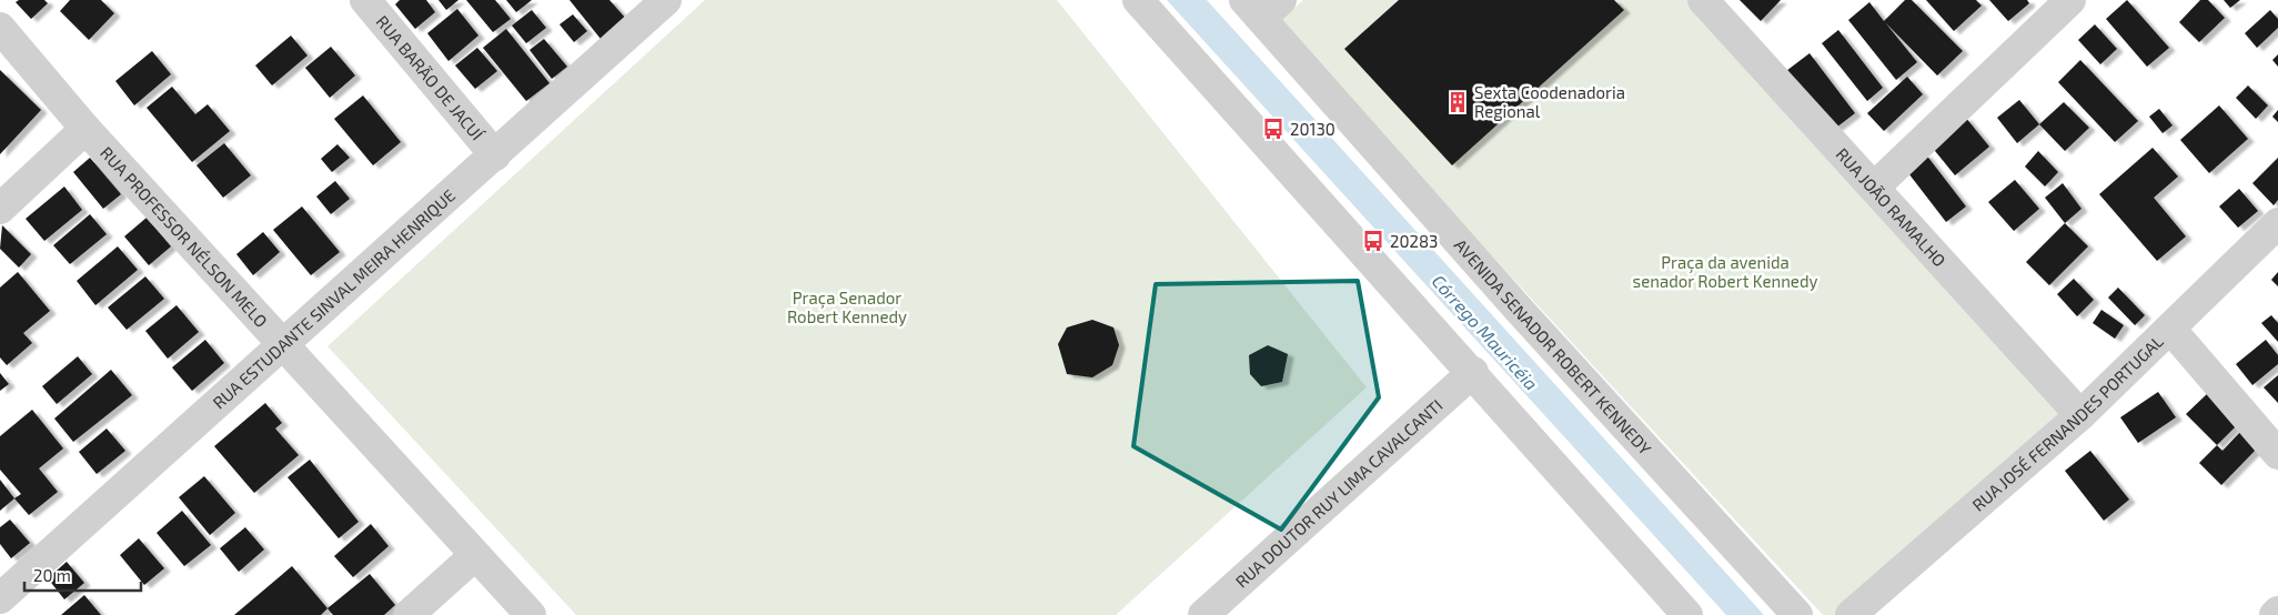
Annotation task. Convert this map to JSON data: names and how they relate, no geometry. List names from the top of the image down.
{
  "streets": {
    "street": [
      "RUA BARÃO DE JACUÍ",
      "RUA JOÃO RAMALHO",
      "RUA PROFESSOR NÉLSON MELO",
      "RUA ESTUDANTE SINVAL MEIRA HENRIQUE",
      "AVENIDA SENADOR ROBERT KENNEDY",
      "RUA JOSÉ FERNANDES PORTUGAL",
      "RUA DOUTOR RUY LIMA CAVALCANTI"
    ]
  },
  "crossings": [
    ["RUA BARÃO DE JACUÍ", "RUA ESTUDANTE SINVAL MEIRA HENRIQUE"],
    ["RUA JOÃO RAMALHO", "RUA JOSÉ FERNANDES PORTUGAL"],
    ["RUA PROFESSOR NÉLSON MELO", "RUA ESTUDANTE SINVAL MEIRA HENRIQUE"]
  ],
  "water": ["Córrego Mauricéia"],
  "parks": ["Praça da avenida senador Robert Kennedy", "Praça Senador Robert Kennedy"],
  "places": {
    "building": ["Sexta Coodenadoria Regional"],
    "bus stop": ["20130", "20283"]
  },
  "scale_bar": "20 m"
}
